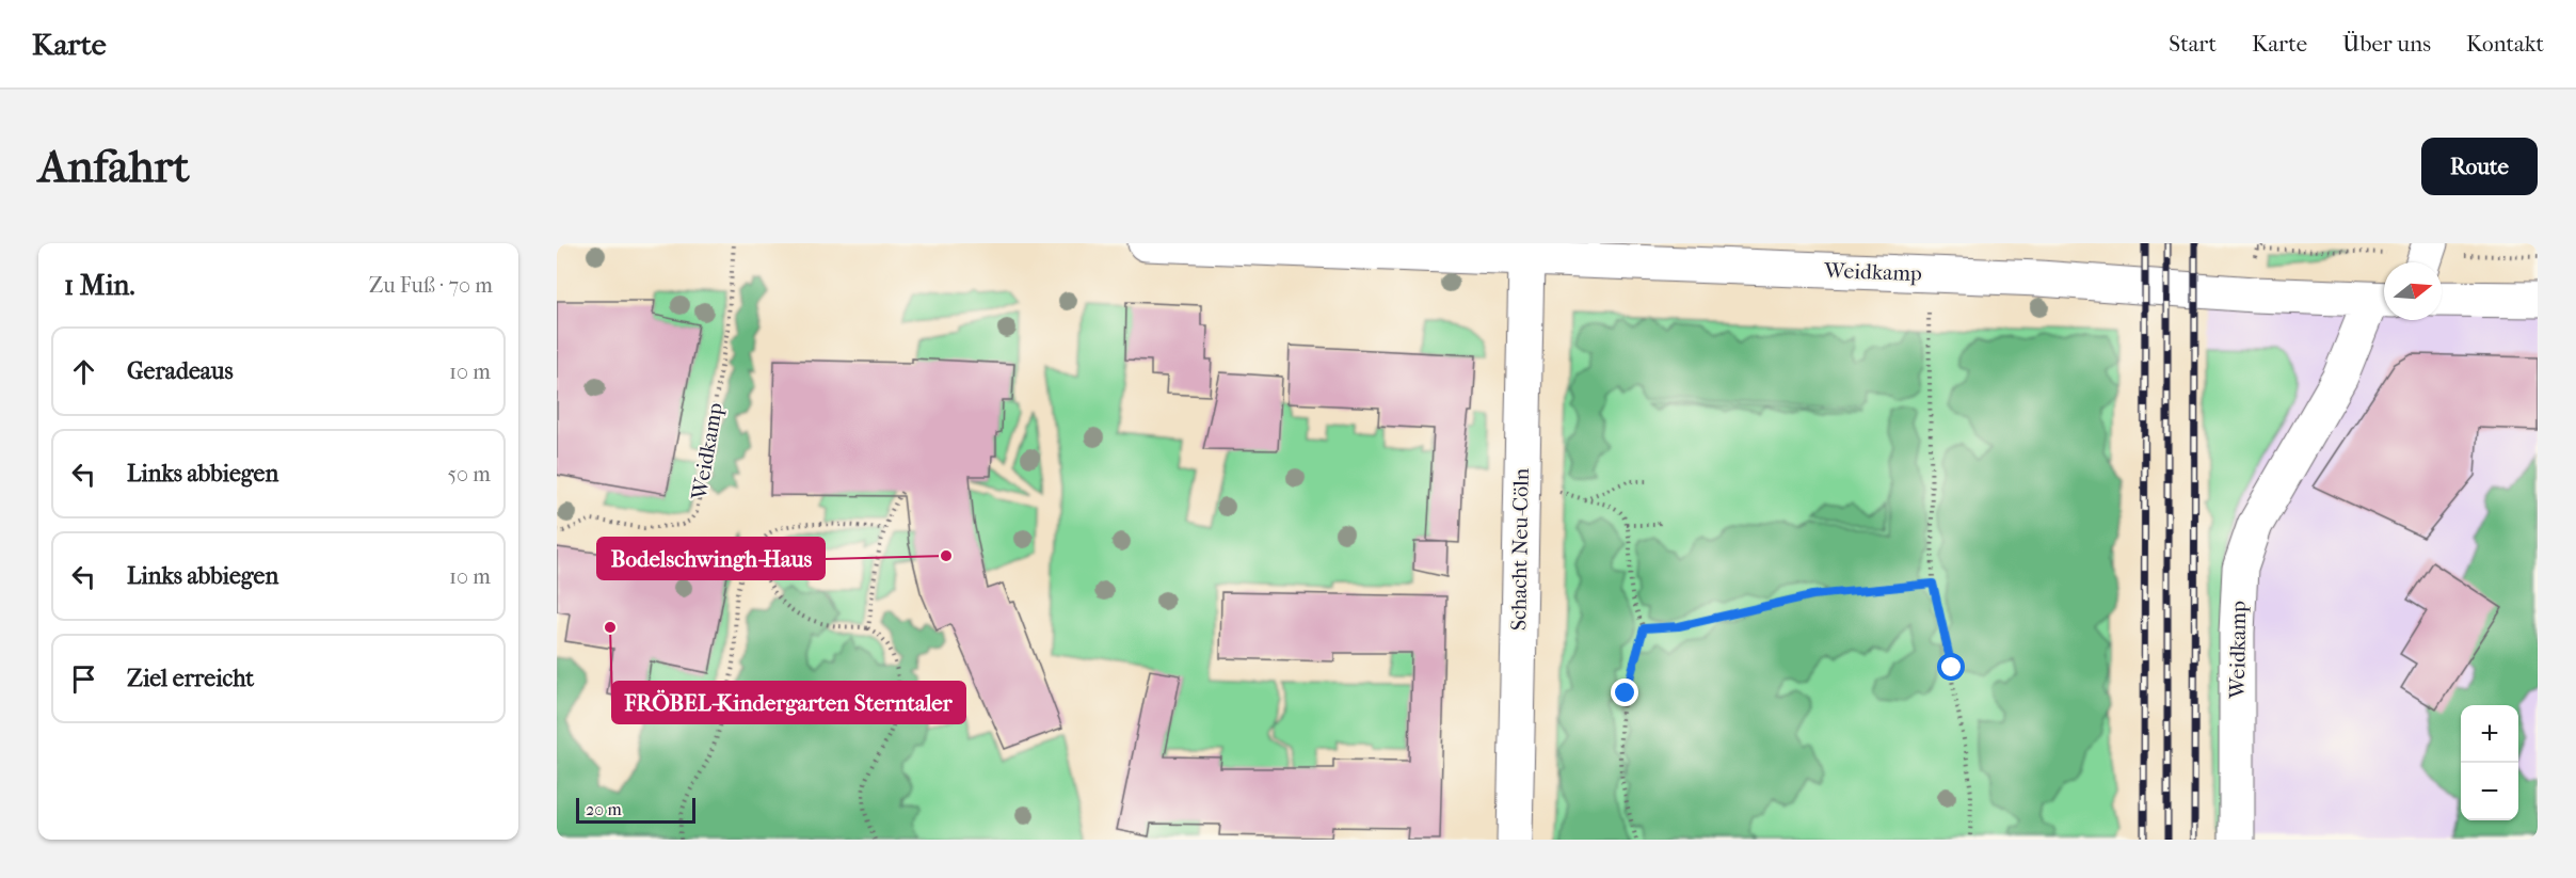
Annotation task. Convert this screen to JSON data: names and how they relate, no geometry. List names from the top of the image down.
{
  "streets": {
    "street": ["Weidkamp", "Schacht Neu-Cöln"]
  },
  "crossings": [
    ["Weidkamp", "Schacht Neu-Cöln"]
  ],
  "places": ["Bodelschwingh-Haus", "FRÖBEL-Kindergarten Sterntaler"],
  "scale_bar": "20 m",
  "north": "right",
  "page": {
    "header": "Karte",
    "nav": [
      "Start",
      "Karte",
      "Über uns",
      "Kontakt"
    ],
    "buttons": "Route",
    "title": "Anfahrt",
    "heading": ["1 Min.", "Zu Fuß · 70 m"],
    "list": [
      ["Geradeaus", "10 m"],
      ["Links abbiegen", "50 m"],
      ["Links abbiegen", "10 m"],
      "Ziel erreicht"
    ],
    "map_buttons": ["+", "−"],
    "scale": "20 m"
  }
}
